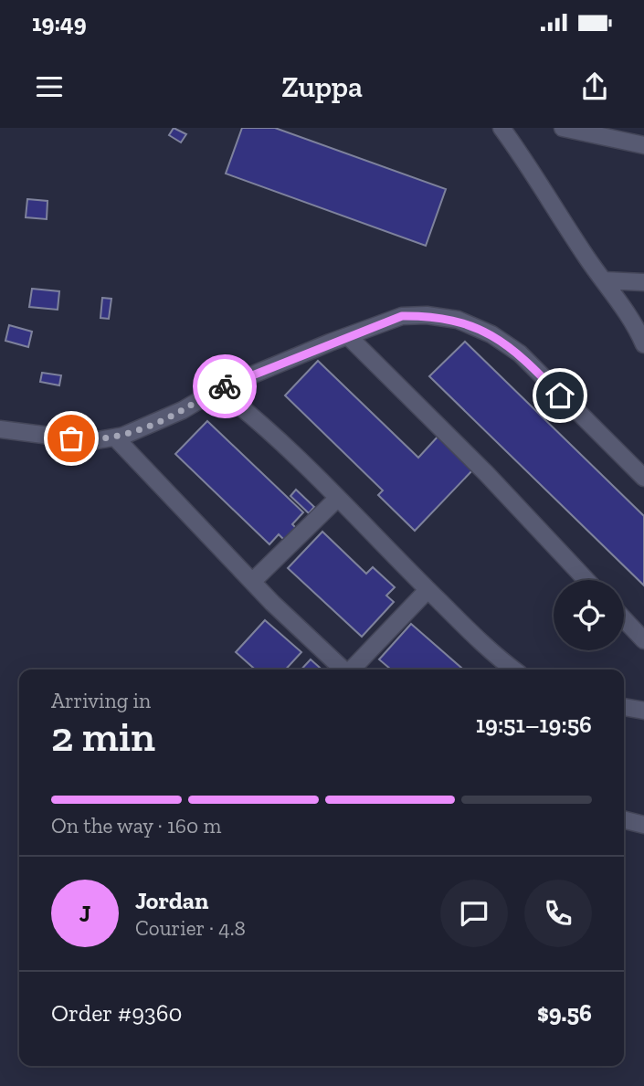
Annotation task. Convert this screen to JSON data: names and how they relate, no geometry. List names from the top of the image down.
{
  "page": {
    "status": "19:49",
    "header": "Zuppa",
    "heading": ["2 min", "Arriving in", "19:51–19:56"],
    "panel": [
      "Jordan",
      "Courier · 4.8",
      "Order #9360",
      "$9.56"
    ],
    "bar": "On the way · 160 m",
    "round": "J"
  }
}
